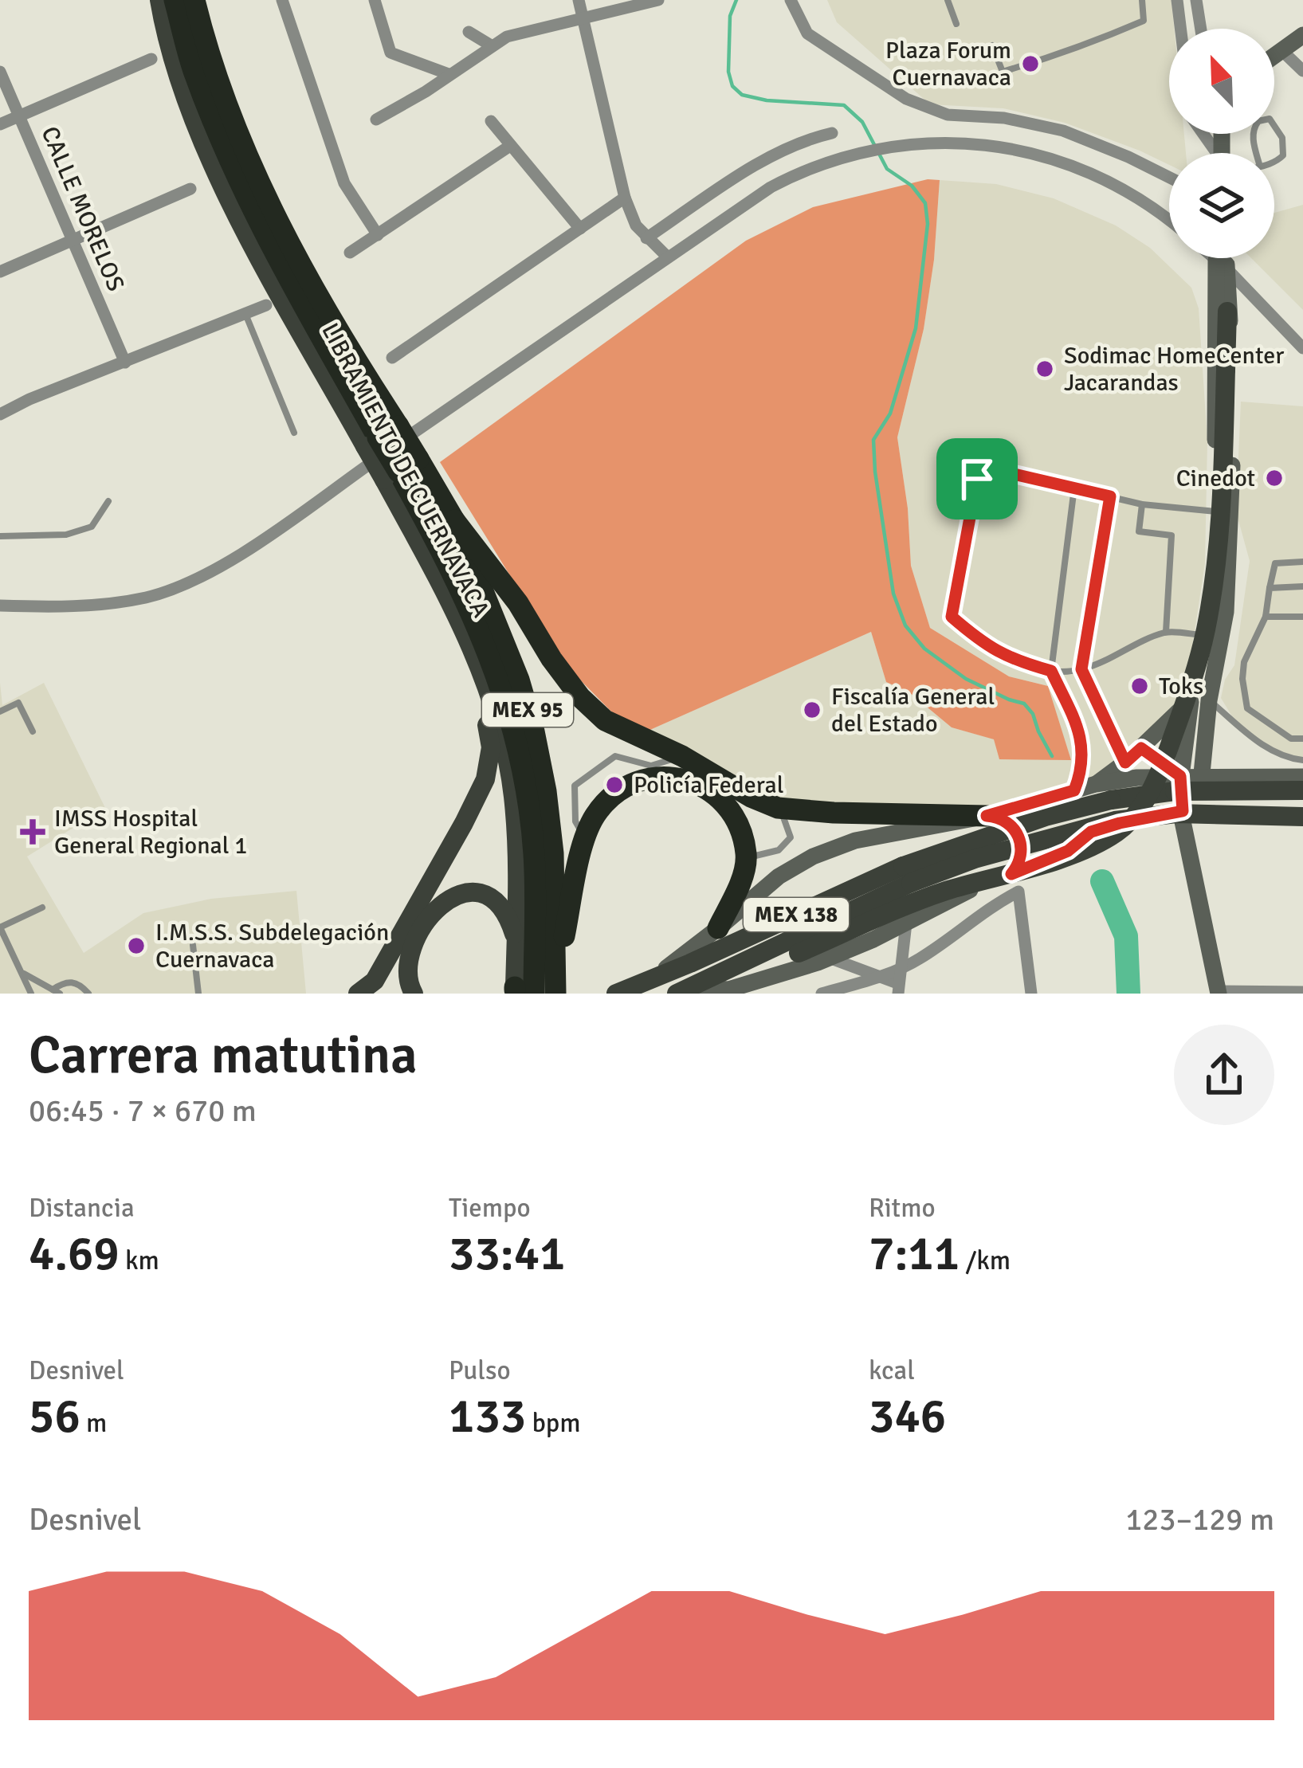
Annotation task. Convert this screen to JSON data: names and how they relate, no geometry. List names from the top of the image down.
{
  "streets": {
    "highway": ["MEX 95"],
    "main road": ["LIBRAMIENTO DE CUERNAVACA", "MEX 138"],
    "street": ["CALLE MORELOS"]
  },
  "crossings": [
    ["LIBRAMIENTO DE CUERNAVACA", "MEX 95"]
  ],
  "places": {
    "other": [
      "Plaza Forum Cuernavaca",
      "Sodimac HomeCenter Jacarandas",
      "Cinedot",
      "Toks",
      "Fiscalía General del Estado",
      "Policía Federal",
      "I.M.S.S. Subdelegación Cuernavaca"
    ],
    "health": ["IMSS Hospital General Regional 1"]
  },
  "north": "top left",
  "page": {
    "heading": ["Carrera matutina", "06:45 · 7 × 670 m"],
    "stats": [
      ["Distancia", "4.69 km"],
      ["Tiempo", "33:41"],
      ["Ritmo", "7:11 /km"],
      ["Desnivel", "56 m"],
      ["Pulso", "133 bpm"],
      ["kcal", "346"]
    ],
    "chart": ["Desnivel", "123–129 m"]
  }
}
